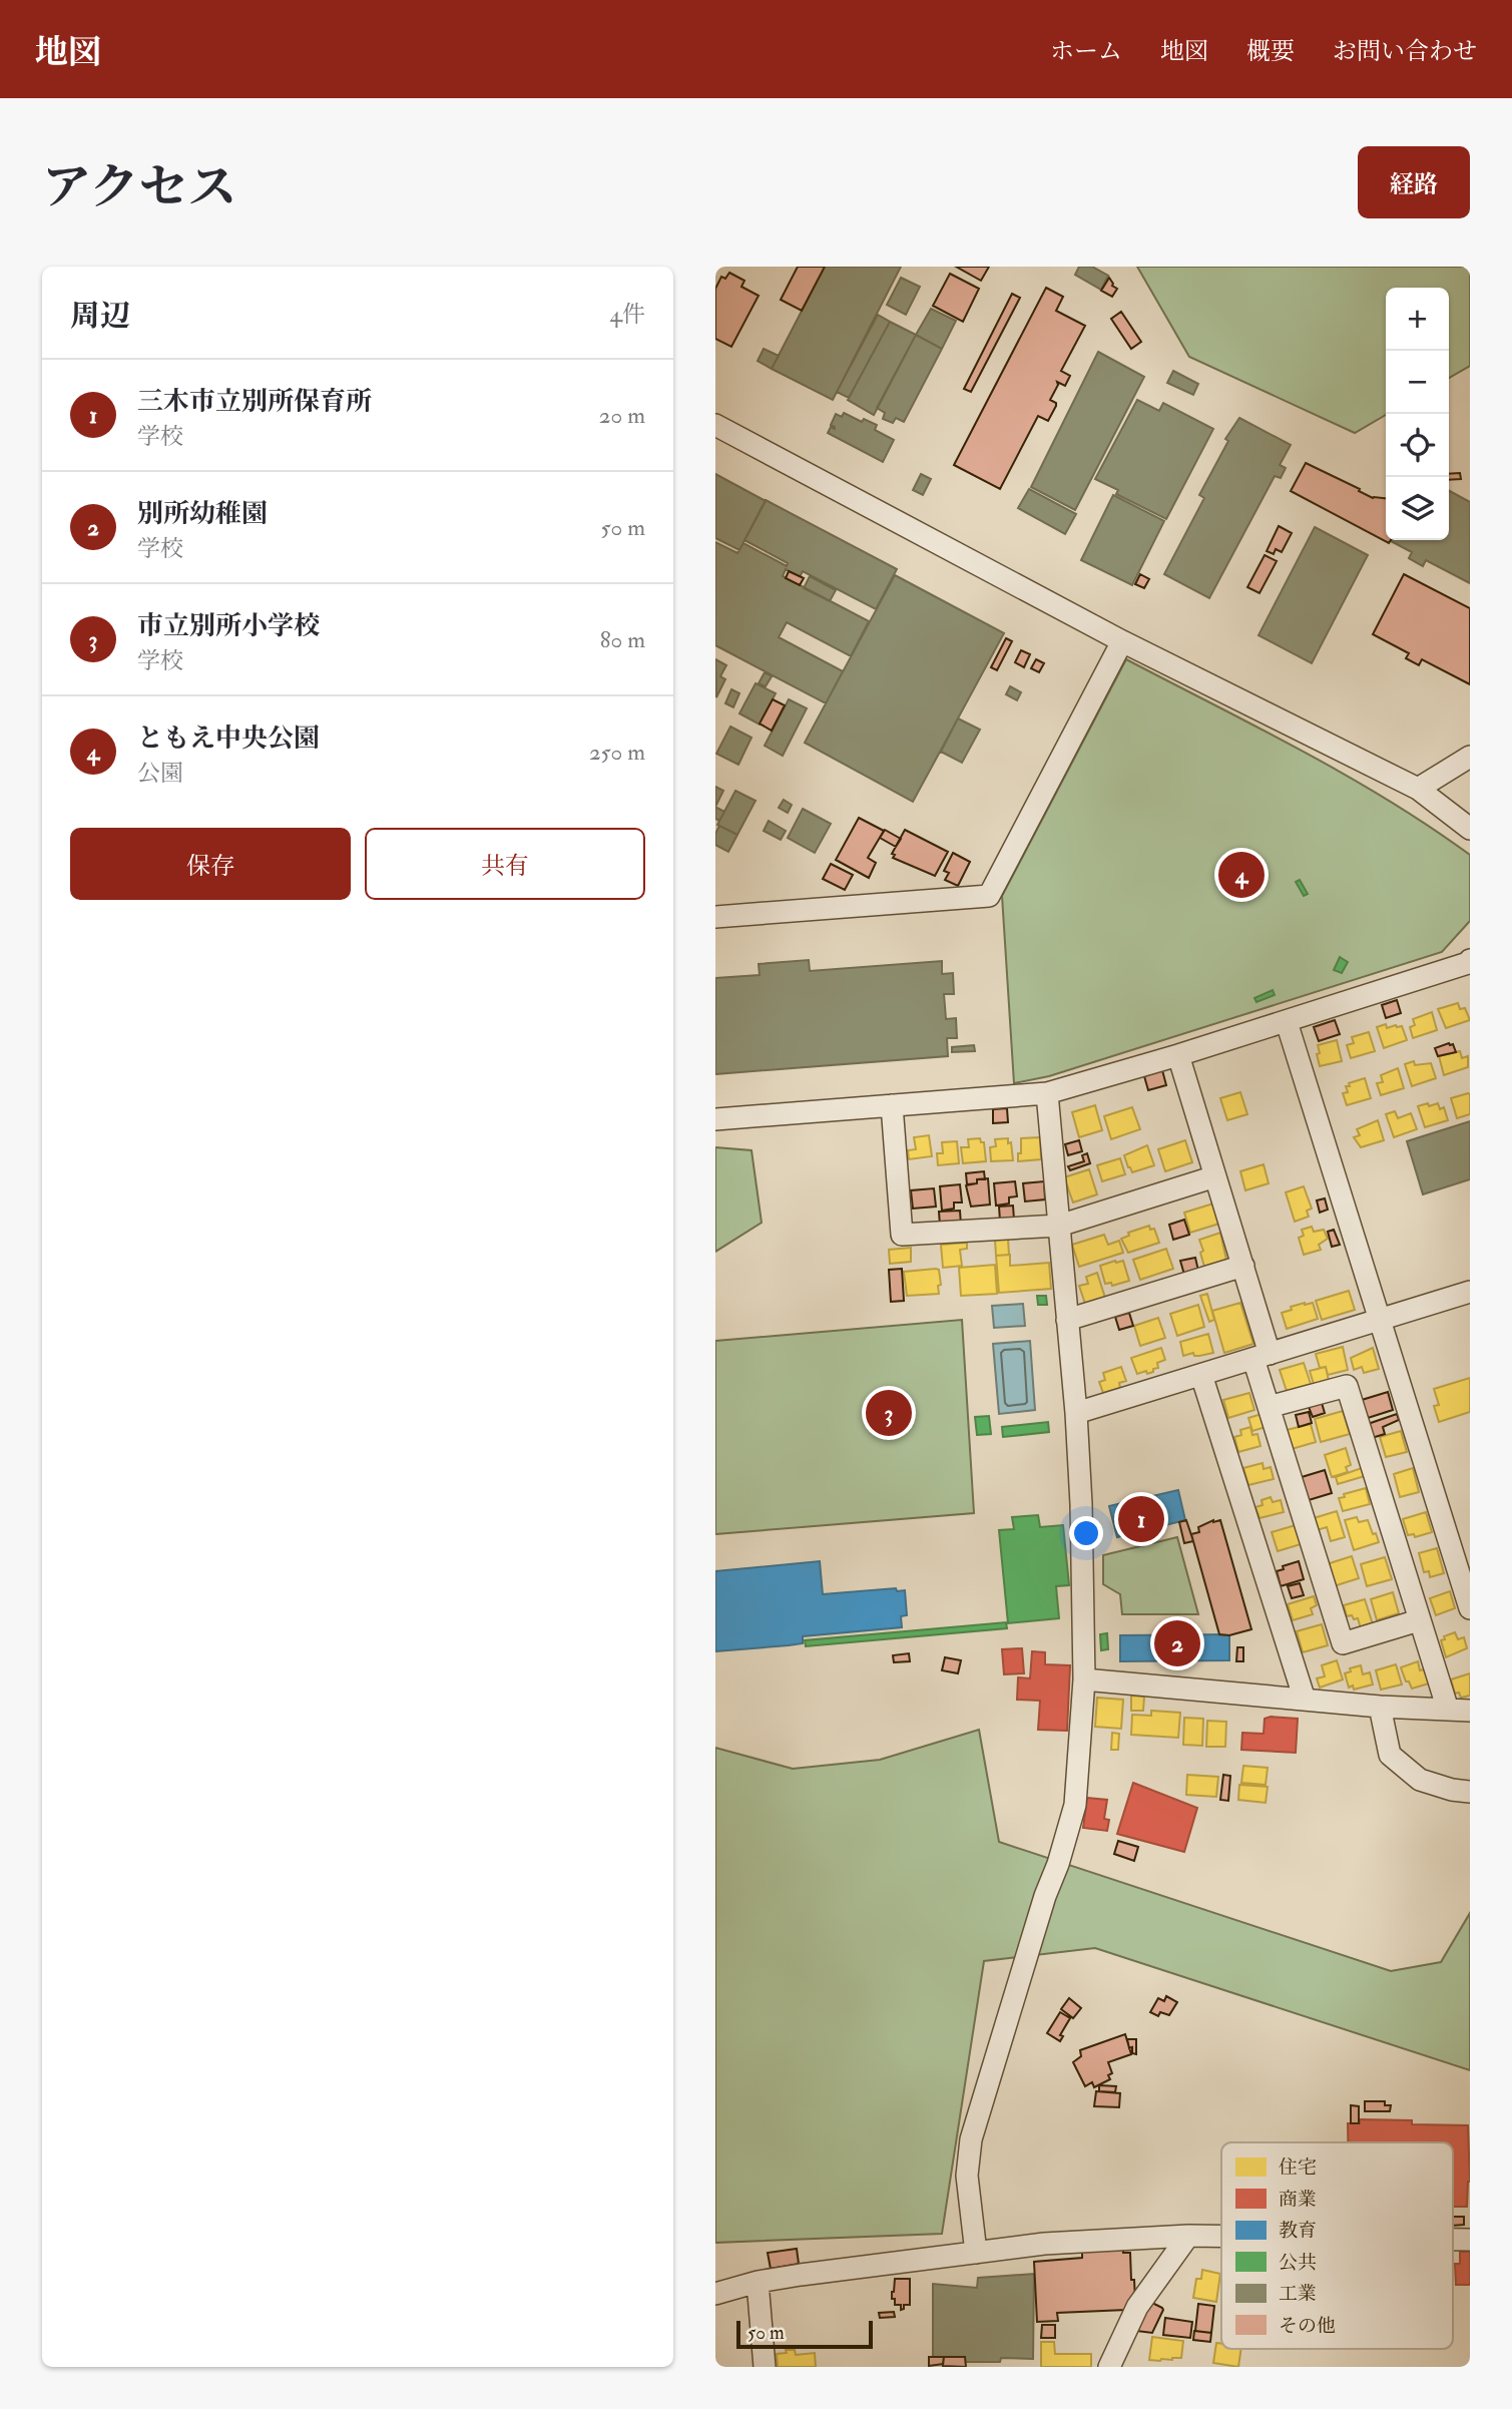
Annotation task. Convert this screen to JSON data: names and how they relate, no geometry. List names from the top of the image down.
{
  "legend": [
    "住宅",
    "商業",
    "教育",
    "公共",
    "工業",
    "その他"
  ],
  "scale_bar": "50 m",
  "page": {
    "header": "地図",
    "nav": [
      "ホーム",
      "地図",
      "概要",
      "お問い合わせ"
    ],
    "buttons": [
      "経路",
      ["保存", "共有"]
    ],
    "title": "アクセス",
    "heading": ["周辺", "4件"],
    "map_buttons": ["+", "−"],
    "list": [
      {
        "mark": "1",
        "name": "三木市立別所保育所",
        "note": "学校",
        "value": "20 m"
      },
      {
        "mark": "2",
        "name": "別所幼稚園",
        "note": "学校",
        "value": "50 m"
      },
      {
        "mark": "3",
        "name": "市立別所小学校",
        "note": "学校",
        "value": "80 m"
      },
      {
        "mark": "4",
        "name": "ともえ中央公園",
        "note": "公園",
        "value": "250 m"
      }
    ],
    "pins": [
      "4",
      "3",
      "1",
      "2"
    ],
    "scale": "50 m"
  }
}
